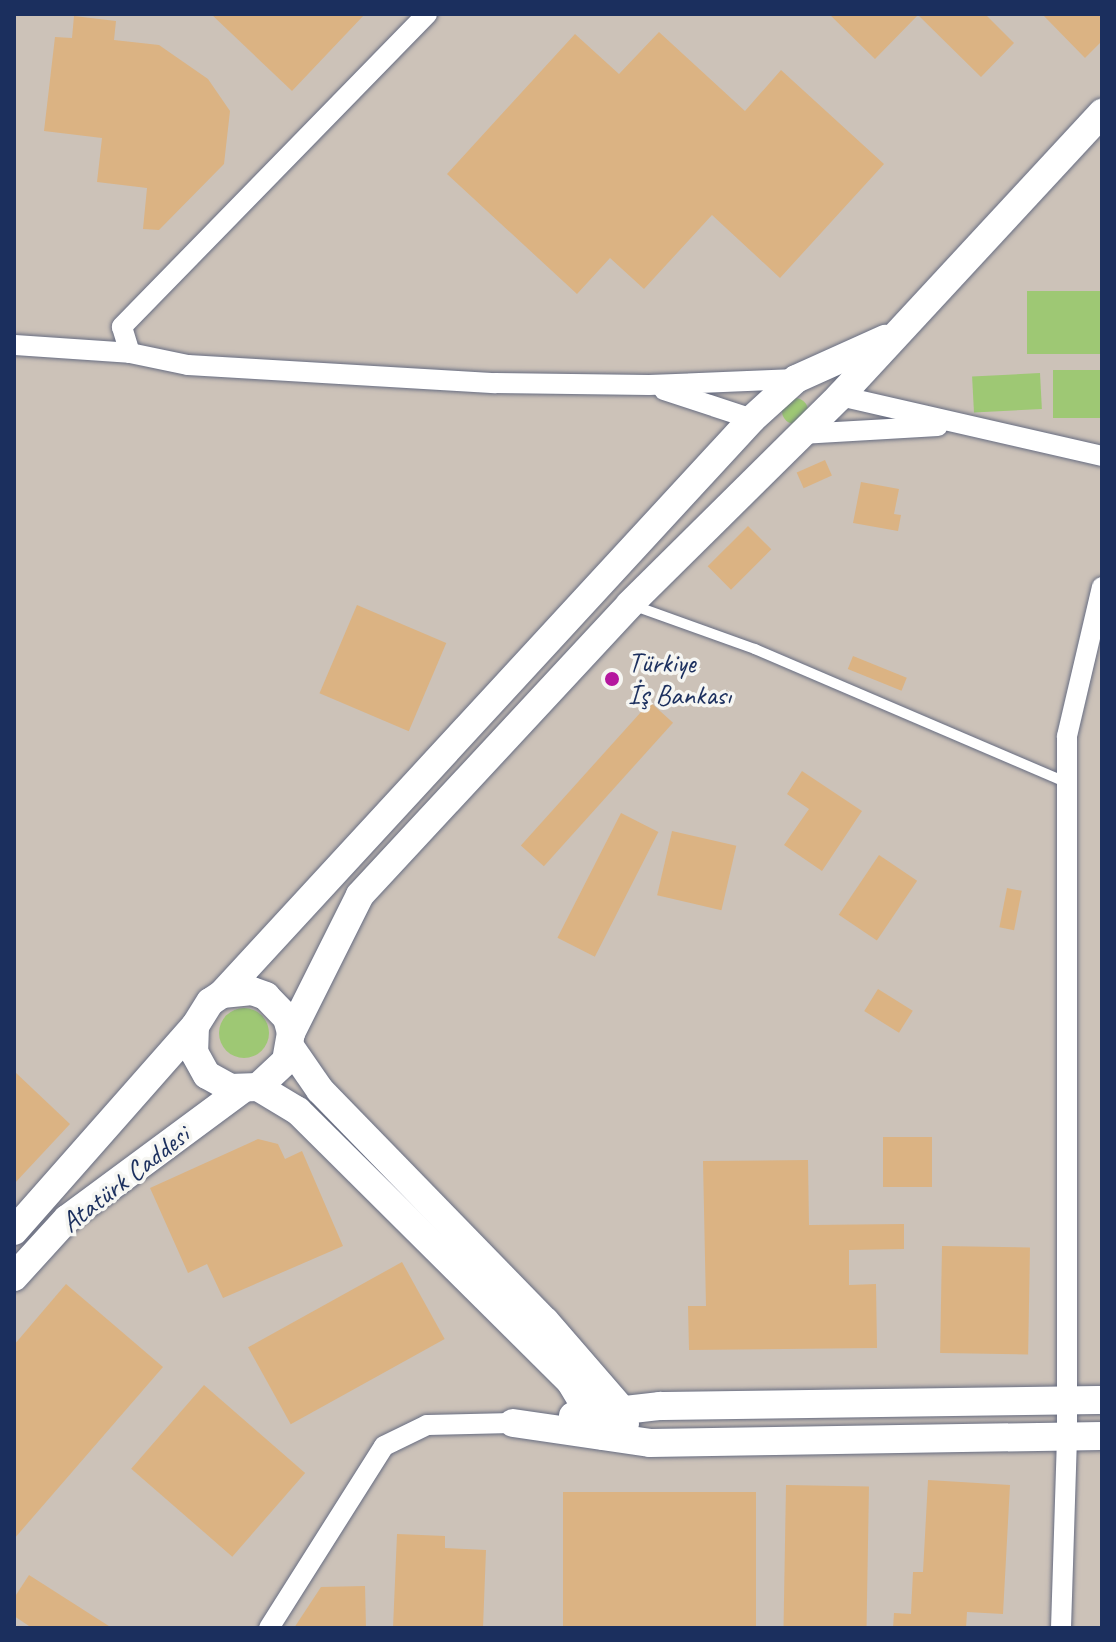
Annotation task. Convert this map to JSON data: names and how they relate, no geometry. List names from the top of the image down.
{
  "streets": {
    "street": ["Atatürk Caddesi"]
  },
  "places": ["Türkiye İş Bankası"]
}
